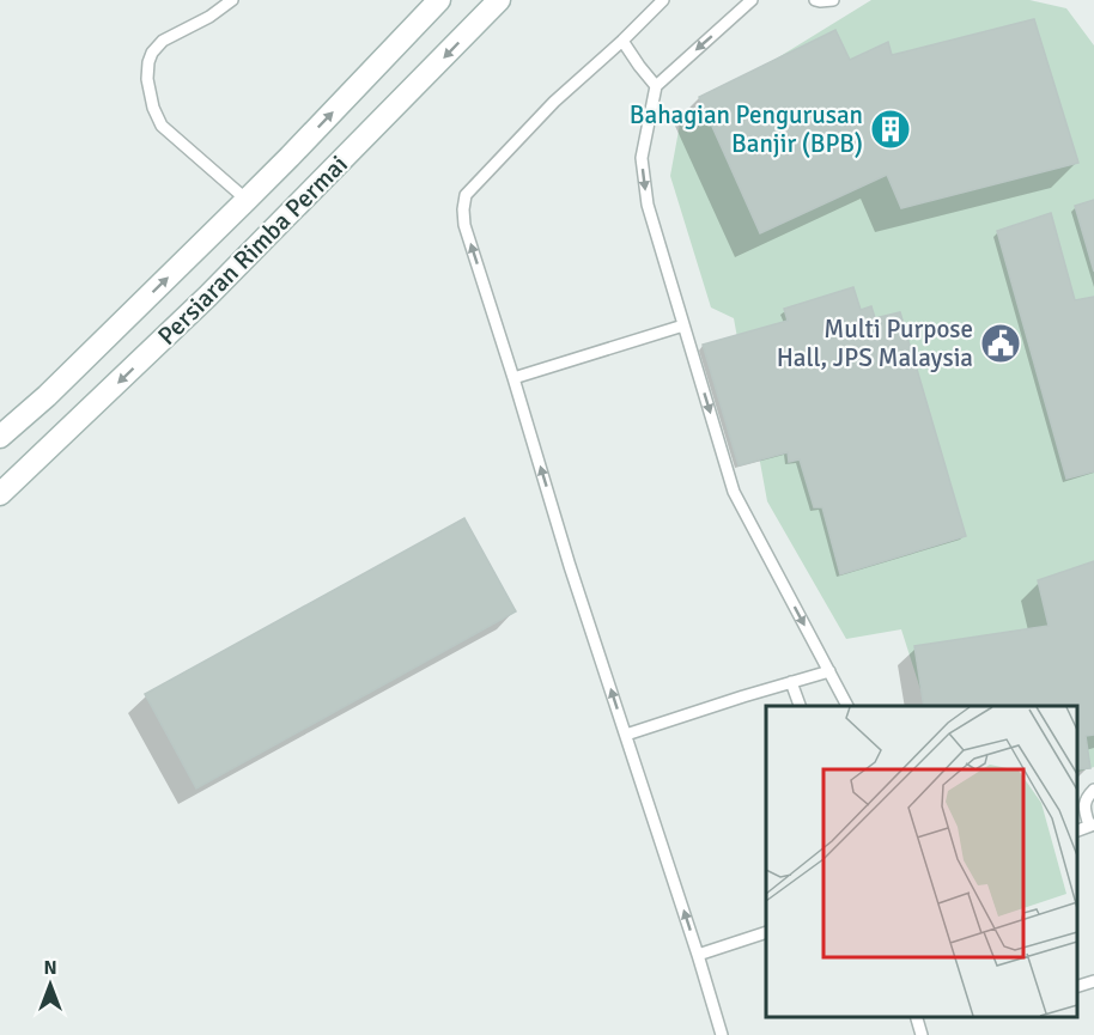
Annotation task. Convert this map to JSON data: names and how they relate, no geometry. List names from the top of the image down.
{
  "streets": {
    "main road": ["Persiaran Rimba Permai"]
  },
  "places": {
    "building": ["Bahagian Pengurusan Banjir (BPB)"],
    "public building": ["Multi Purpose Hall, JPS Malaysia"]
  },
  "north": "top"
}
